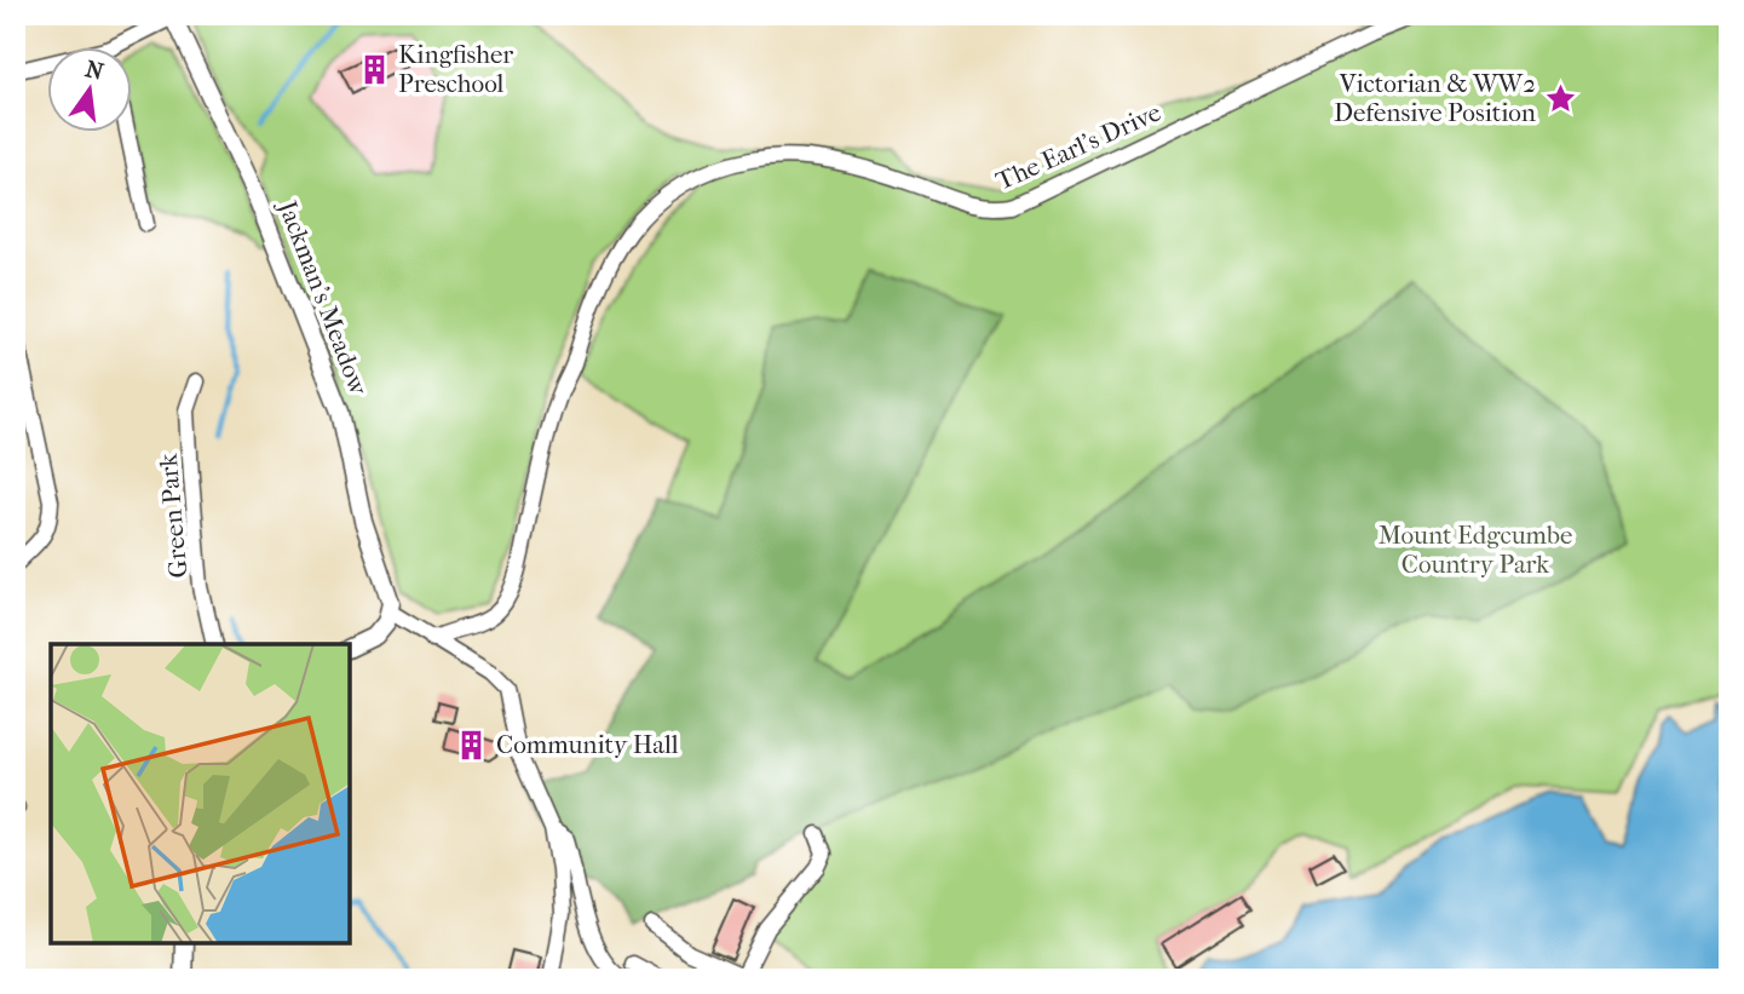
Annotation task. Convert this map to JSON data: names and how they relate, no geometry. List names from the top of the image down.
{
  "streets": {
    "street": ["The Earl's Drive", "Jackman's Meadow", "Green Park"]
  },
  "parks": ["Mount Edgcumbe Country Park"],
  "places": {
    "building": ["Kingfisher Preschool", "Community Hall"],
    "place": ["Victorian & WW2 Defensive Position"]
  },
  "north": "top"
}
